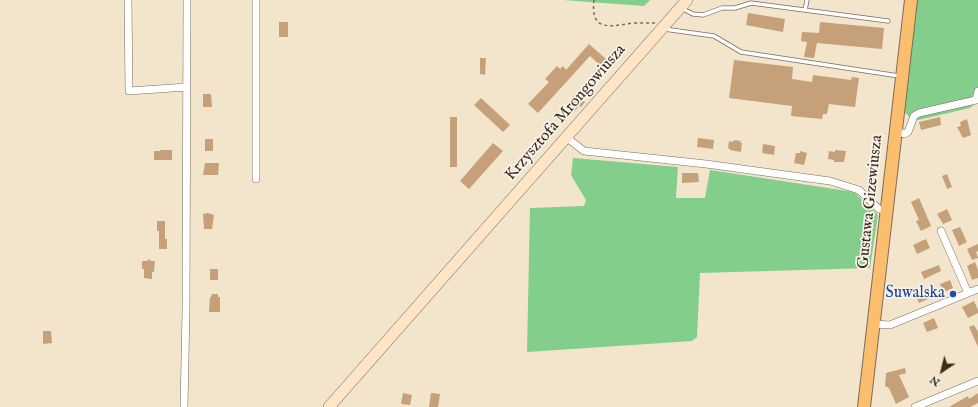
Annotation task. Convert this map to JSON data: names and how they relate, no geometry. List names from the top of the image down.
{
  "streets": {
    "main road": ["Krzysztofa Mrongowiusza", "Gustawa Gizewiusza"]
  },
  "places": ["Suwalska"],
  "north": "bottom left"
}
